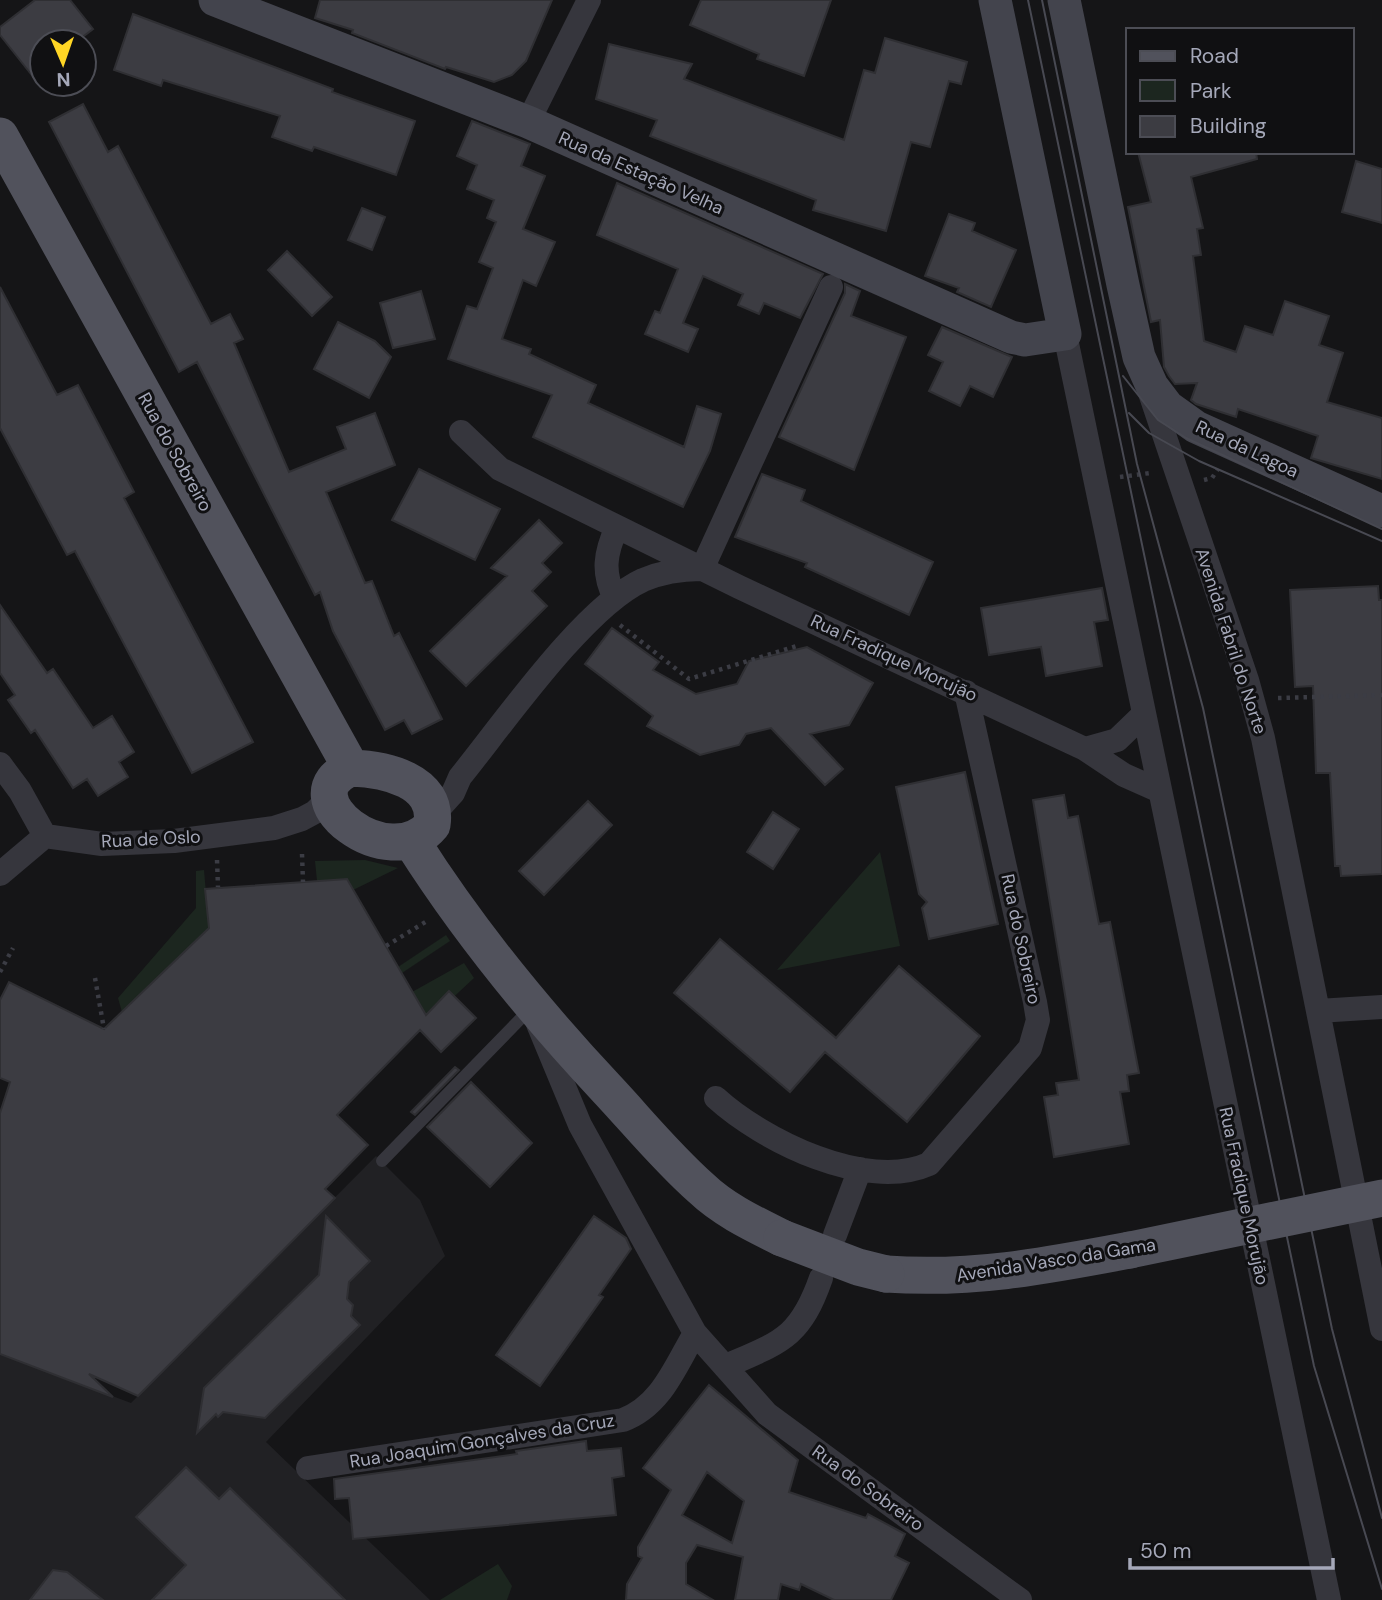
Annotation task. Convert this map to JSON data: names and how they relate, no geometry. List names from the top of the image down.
{
  "streets": {
    "main road": ["Rua do Sobreiro", "Avenida Vasco da Gama"],
    "street": [
      "Rua da Estação Velha",
      "Rua da Lagoa",
      "Avenida Fabril do Norte",
      "Rua Fradique Morujão",
      "Rua de Oslo",
      "Rua Joaquim Gonçalves da Cruz"
    ]
  },
  "crossings": [
    ["Rua da Lagoa", "Avenida Fabril do Norte"],
    ["Rua do Sobreiro", "Rua Fradique Morujão"],
    ["Rua do Sobreiro", "Rua de Oslo"],
    ["Rua do Sobreiro", "Avenida Vasco da Gama"],
    ["Rua do Sobreiro", "Rua Joaquim Gonçalves da Cruz"]
  ],
  "legend": ["Road", "Park", "Building"],
  "scale_bar": "50 m",
  "north": "bottom"
}
